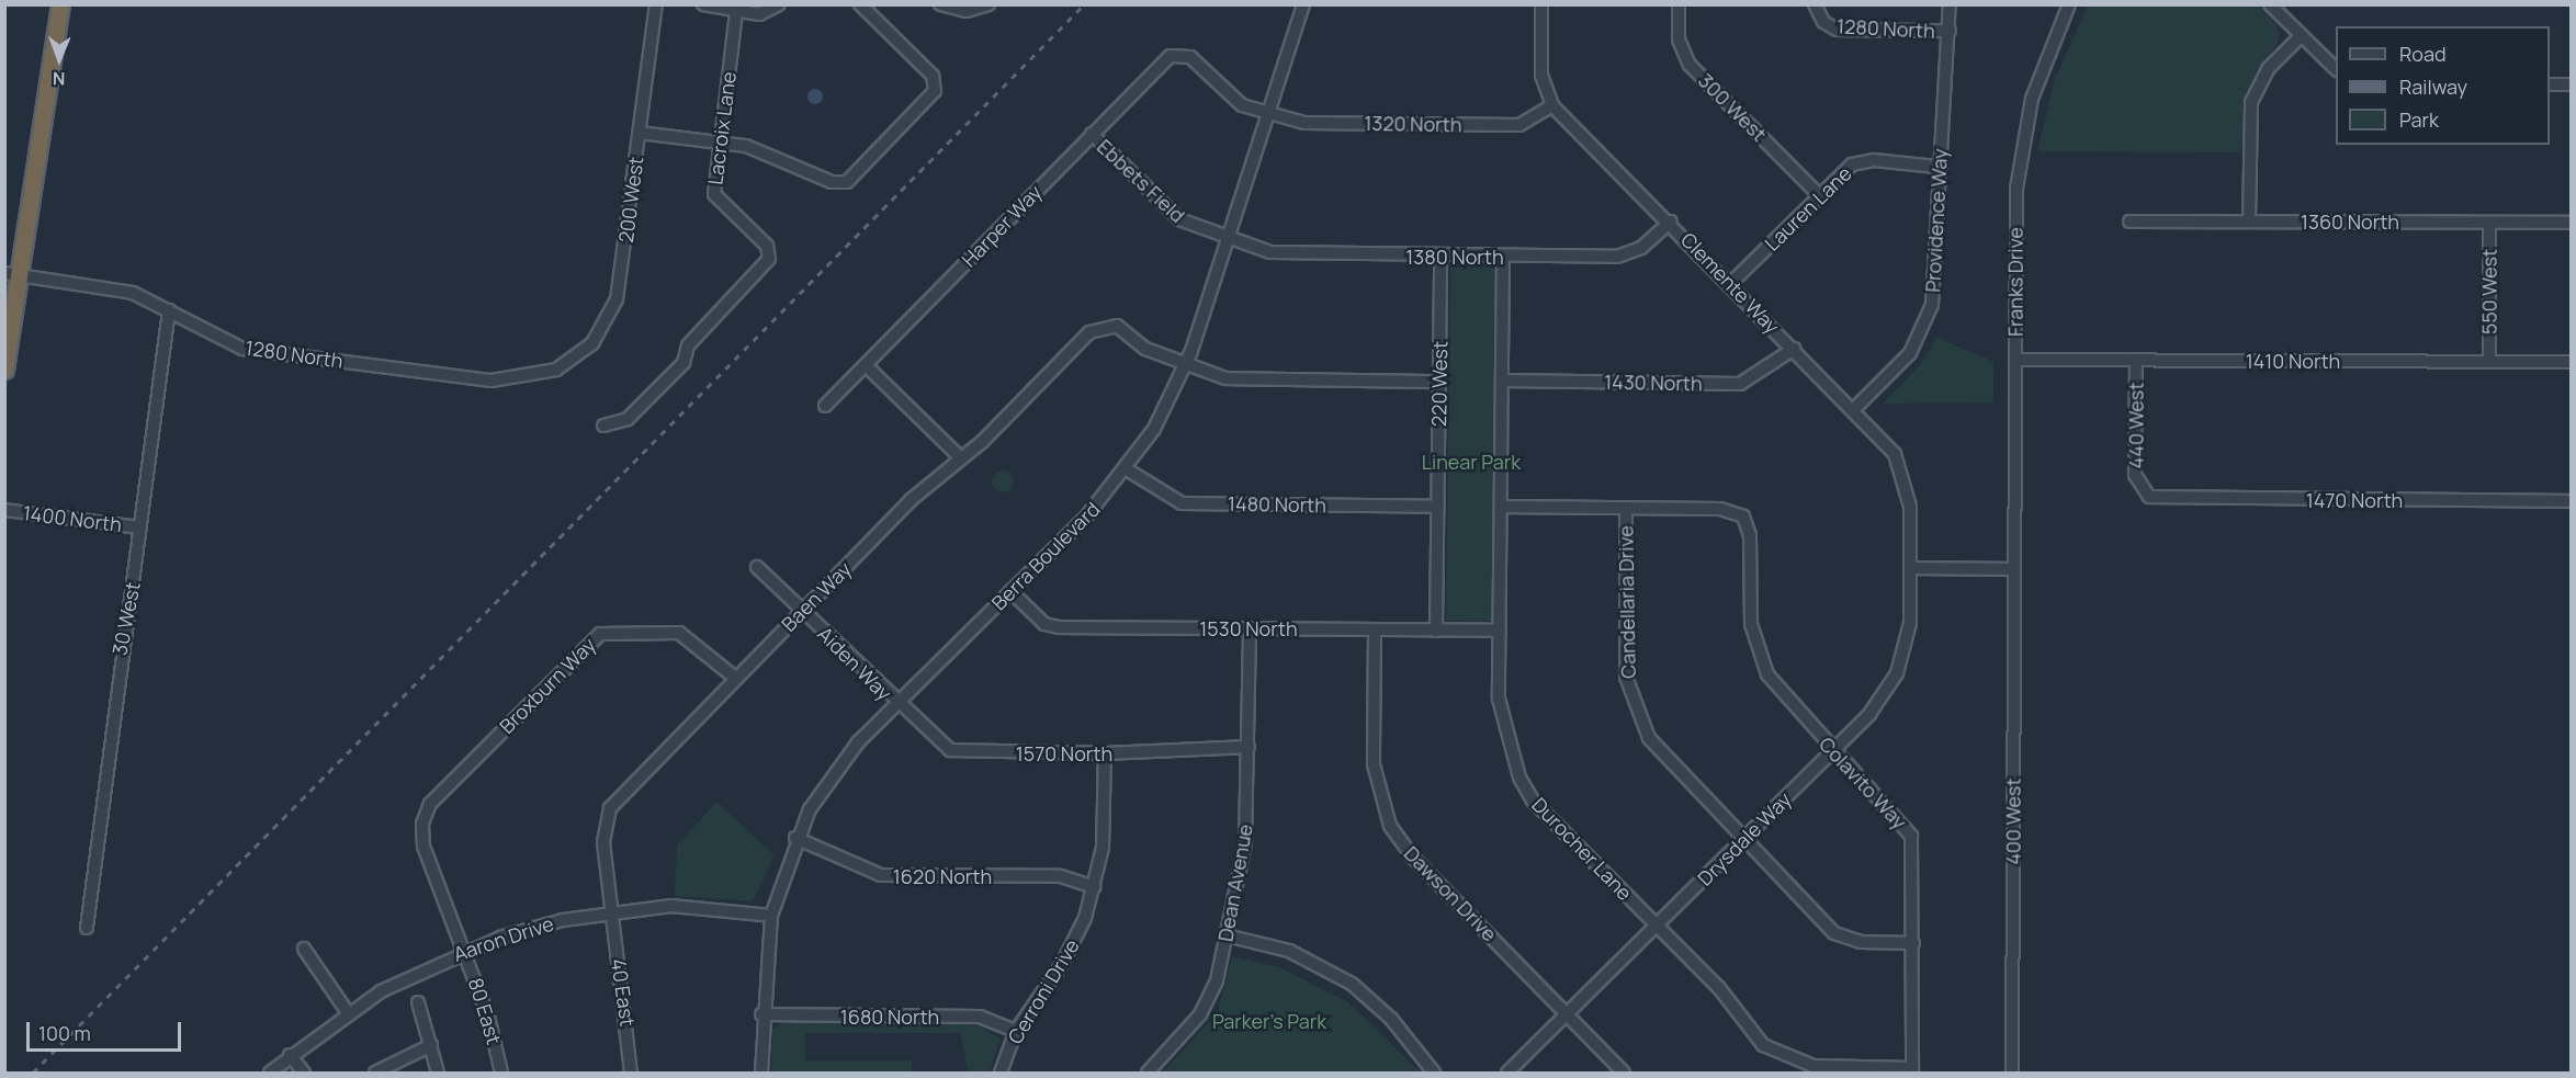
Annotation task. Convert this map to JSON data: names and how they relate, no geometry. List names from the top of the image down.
{
  "streets": {
    "street": [
      "1280 North",
      "300 West",
      "1320 North",
      "Lacroix Lane",
      "Ebbets Field",
      "200 West",
      "Lauren Lane",
      "Providence Way",
      "1360 North",
      "Harper Way",
      "1380 North",
      "Franks Drive",
      "Clemente Way",
      "550 West",
      "1410 North",
      "1430 North",
      "220 West",
      "440 West",
      "1470 North",
      "1480 North",
      "1400 North",
      "Berra Boulevard",
      "Baen Way",
      "Candellaria Drive",
      "30 West",
      "1530 North",
      "Aiden Way",
      "Broxburn Way",
      "1570 North",
      "Colavito Way",
      "400 West",
      "Drysdale Way",
      "Durocher Lane",
      "1620 North",
      "Dean Avenue",
      "Dawson Drive",
      "Aaron Drive",
      "Cerroni Drive",
      "40 East",
      "80 East",
      "1680 North"
    ]
  },
  "crossings": [
    ["1280 North", "200 West"],
    ["1280 North", "Providence Way"],
    ["1280 North", "30 West"],
    ["300 West", "Lauren Lane"],
    ["1320 North", "Harper Way"],
    ["1320 North", "Clemente Way"],
    ["1320 North", "Berra Boulevard"],
    ["Ebbets Field", "Harper Way"],
    ["Ebbets Field", "1380 North"],
    ["Ebbets Field", "Berra Boulevard"],
    ["Lauren Lane", "Providence Way"],
    ["Lauren Lane", "Clemente Way"],
    ["Providence Way", "Clemente Way"],
    ["1360 North", "550 West"],
    ["1380 North", "Clemente Way"],
    ["1380 North", "220 West"],
    ["1380 North", "Berra Boulevard"],
    ["1380 North", "Durocher Lane"],
    ["Franks Drive", "1410 North"],
    ["Franks Drive", "400 West"],
    ["Clemente Way", "1430 North"],
    ["Clemente Way", "Drysdale Way"],
    ["550 West", "1410 North"],
    ["1410 North", "440 West"],
    ["1430 North", "Durocher Lane"],
    ["220 West", "1480 North"],
    ["220 West", "1530 North"],
    ["440 West", "1470 North"],
    ["1480 North", "Berra Boulevard"],
    ["1400 North", "30 West"],
    ["Berra Boulevard", "Baen Way"],
    ["Berra Boulevard", "1530 North"],
    ["Berra Boulevard", "Aiden Way"],
    ["Berra Boulevard", "1570 North"],
    ["Berra Boulevard", "1620 North"],
    ["Berra Boulevard", "Aaron Drive"],
    ["Berra Boulevard", "1680 North"],
    ["Baen Way", "Aiden Way"],
    ["Baen Way", "Broxburn Way"],
    ["Baen Way", "Aaron Drive"],
    ["Baen Way", "40 East"],
    ["Candellaria Drive", "Colavito Way"],
    ["Candellaria Drive", "Drysdale Way"],
    ["1530 North", "Durocher Lane"],
    ["1530 North", "Dean Avenue"],
    ["1530 North", "Dawson Drive"],
    ["Aiden Way", "1570 North"],
    ["Broxburn Way", "80 East"],
    ["1570 North", "Dean Avenue"],
    ["1570 North", "Cerroni Drive"],
    ["Colavito Way", "Drysdale Way"],
    ["Colavito Way", "Durocher Lane"],
    ["Drysdale Way", "Durocher Lane"],
    ["Drysdale Way", "Dawson Drive"],
    ["1620 North", "Cerroni Drive"],
    ["Aaron Drive", "40 East"],
    ["Aaron Drive", "80 East"],
    ["Cerroni Drive", "1680 North"]
  ],
  "parks": ["Linear Park", "Parker's Park"],
  "legend": ["Road", "Railway", "Park"],
  "scale_bar": "100 m",
  "north": "bottom"
}
